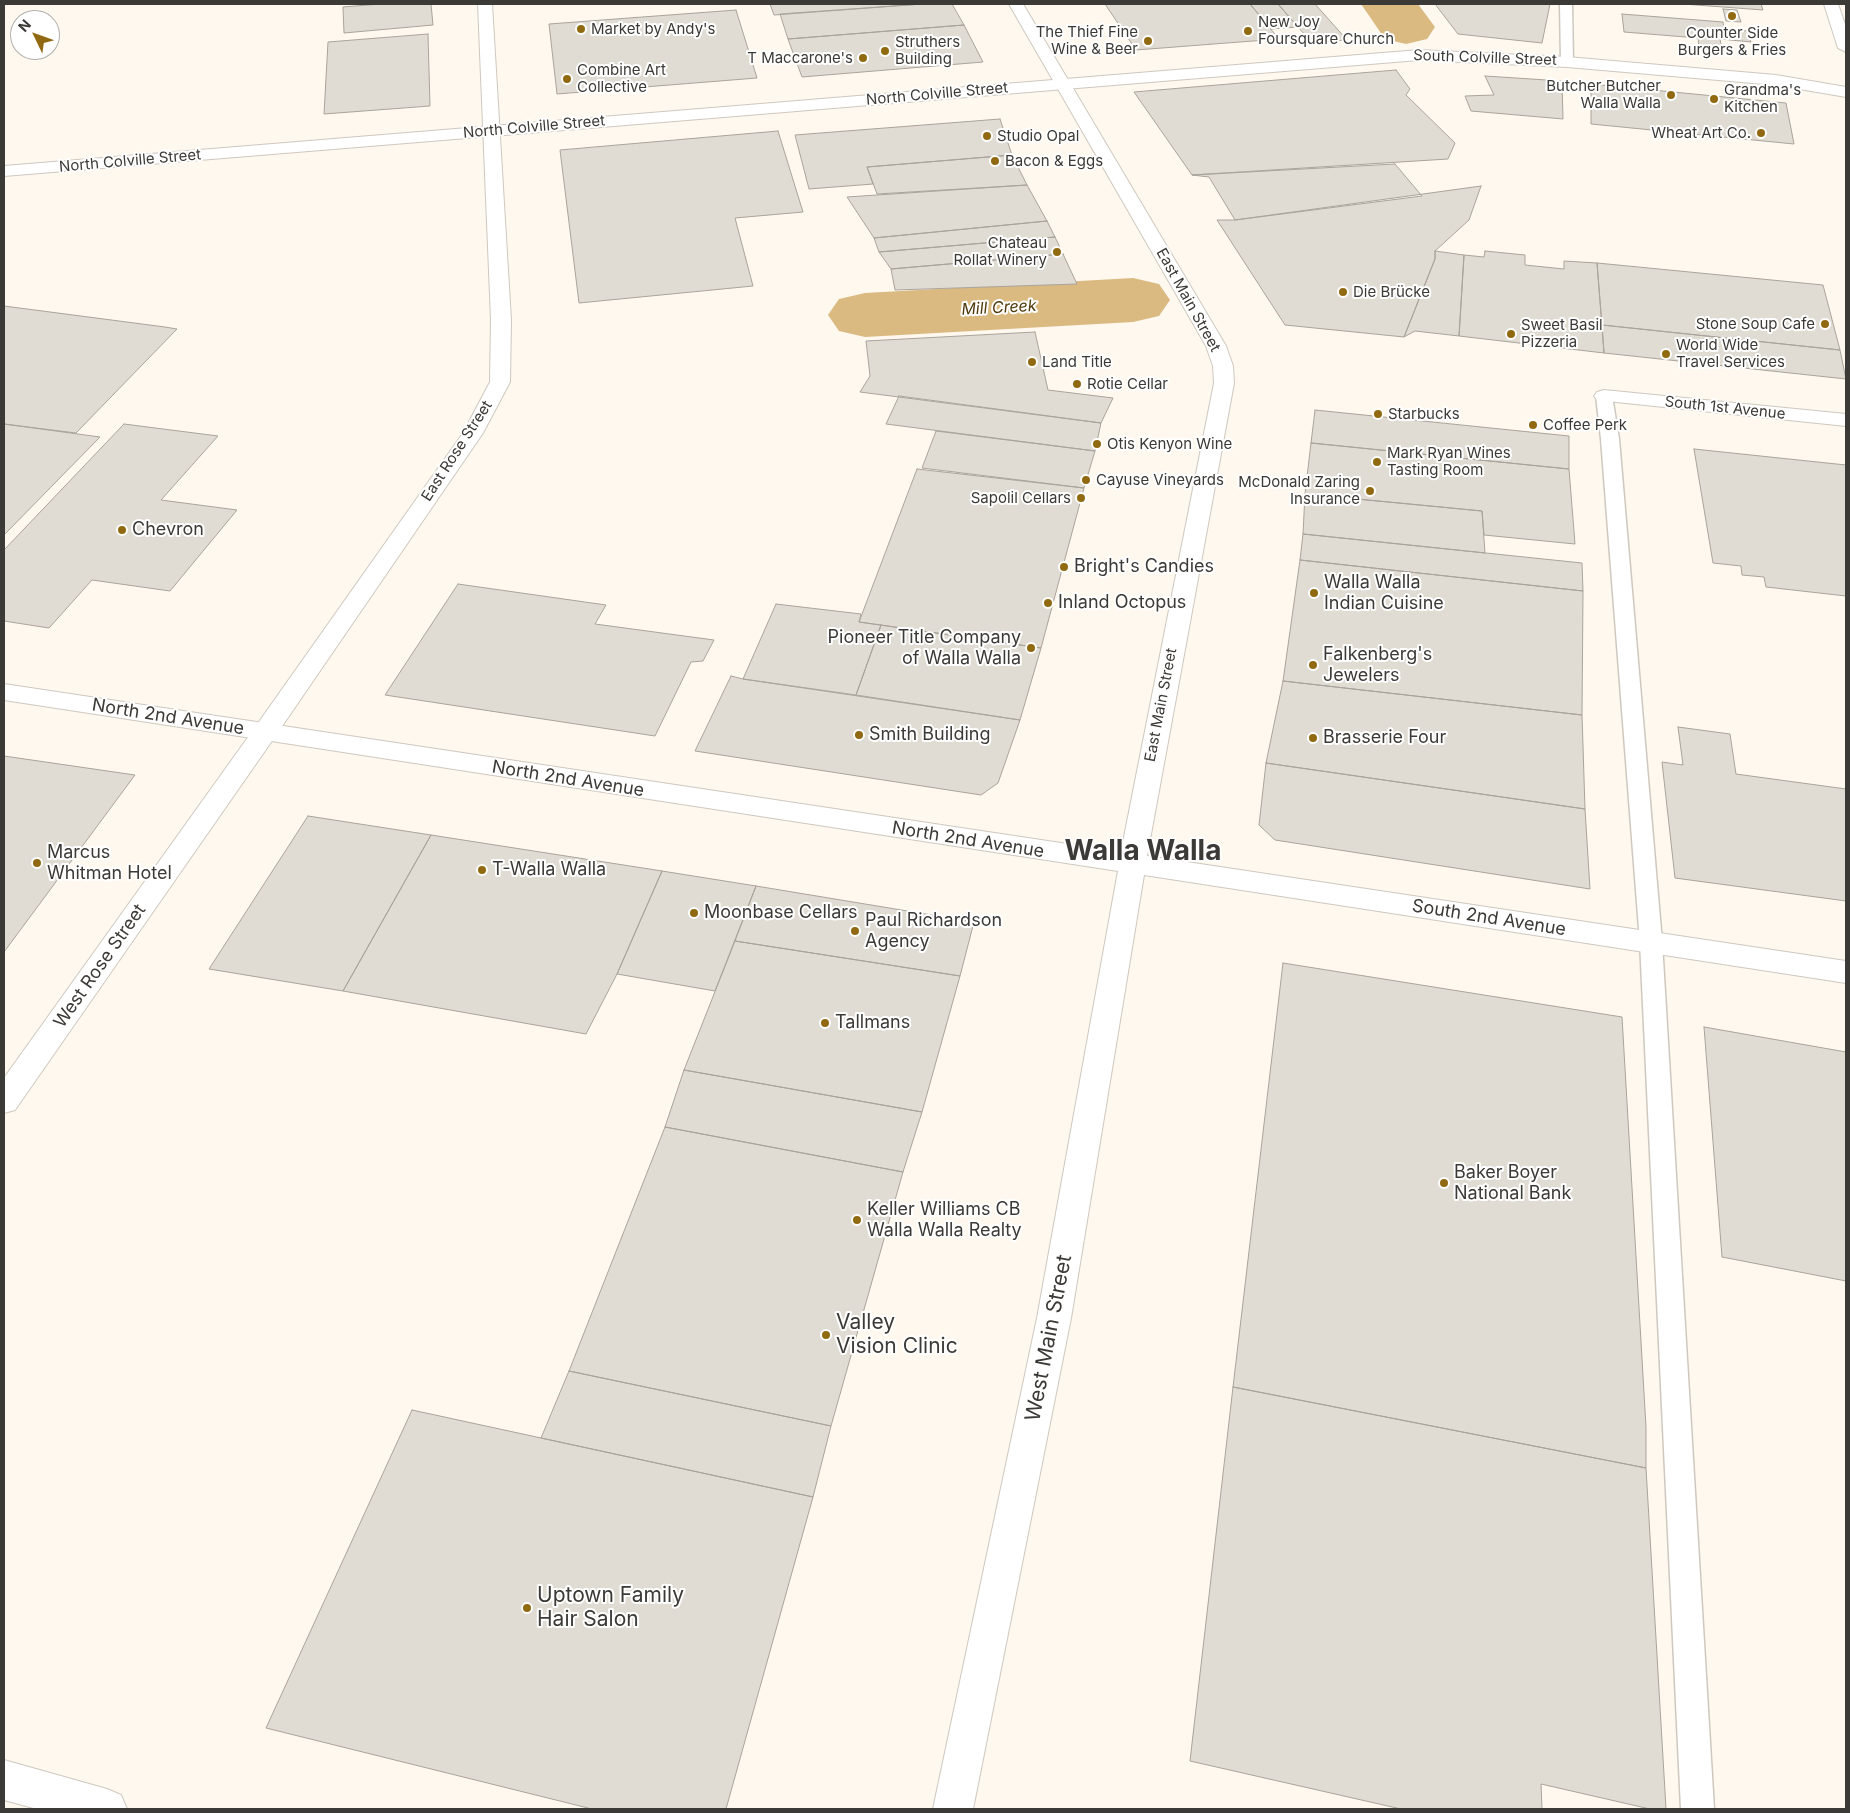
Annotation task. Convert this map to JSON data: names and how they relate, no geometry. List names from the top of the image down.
{
  "streets": {
    "main road": [
      "South Colville Street",
      "North Colville Street",
      "East Main Street",
      "South 1st Avenue",
      "East Rose Street",
      "North 2nd Avenue",
      "South 2nd Avenue",
      "West Rose Street",
      "West Main Street"
    ]
  },
  "crossings": [
    ["South Colville Street", "North Colville Street"],
    ["South Colville Street", "East Main Street"],
    ["North Colville Street", "East Main Street"],
    ["North Colville Street", "East Rose Street"],
    ["East Main Street", "North 2nd Avenue"],
    ["East Main Street", "South 2nd Avenue"],
    ["East Main Street", "West Main Street"],
    ["East Rose Street", "North 2nd Avenue"],
    ["East Rose Street", "West Rose Street"],
    ["North 2nd Avenue", "South 2nd Avenue"],
    ["North 2nd Avenue", "West Rose Street"],
    ["North 2nd Avenue", "West Main Street"],
    ["South 2nd Avenue", "West Main Street"]
  ],
  "districts": ["Walla Walla"],
  "water": ["Mill Creek"],
  "places": [
    "Counter Side Burgers & Fries",
    "Market by Andy's",
    "New Joy Foursquare Church",
    "The Thief Fine Wine & Beer",
    "Struthers Building",
    "T Maccarone's",
    "Combine Art Collective",
    "Butcher Butcher Walla Walla",
    "Grandma's Kitchen",
    "Wheat Art Co.",
    "Studio Opal",
    "Bacon & Eggs",
    "Chateau Rollat Winery",
    "Die Brücke",
    "Stone Soup Cafe",
    "Sweet Basil Pizzeria",
    "World Wide Travel Services",
    "Land Title",
    "Rotie Cellar",
    "Starbucks",
    "Coffee Perk",
    "Otis Kenyon Wine",
    "Mark Ryan Wines Tasting Room",
    "Cayuse Vineyards",
    "McDonald Zaring Insurance",
    "Sapolil Cellars",
    "Chevron",
    "Bright's Candies",
    "Walla Walla Indian Cuisine",
    "Inland Octopus",
    "Pioneer Title Company of Walla Walla",
    "Falkenberg's Jewelers",
    "Smith Building",
    "Brasserie Four",
    "Marcus Whitman Hotel",
    "T-Walla Walla",
    "Moonbase Cellars",
    "Paul Richardson Agency",
    "Tallmans",
    "Baker Boyer National Bank",
    "Keller Williams CB Walla Walla Realty",
    "Valley Vision Clinic",
    "Uptown Family Hair Salon"
  ],
  "north": "top left"
}
